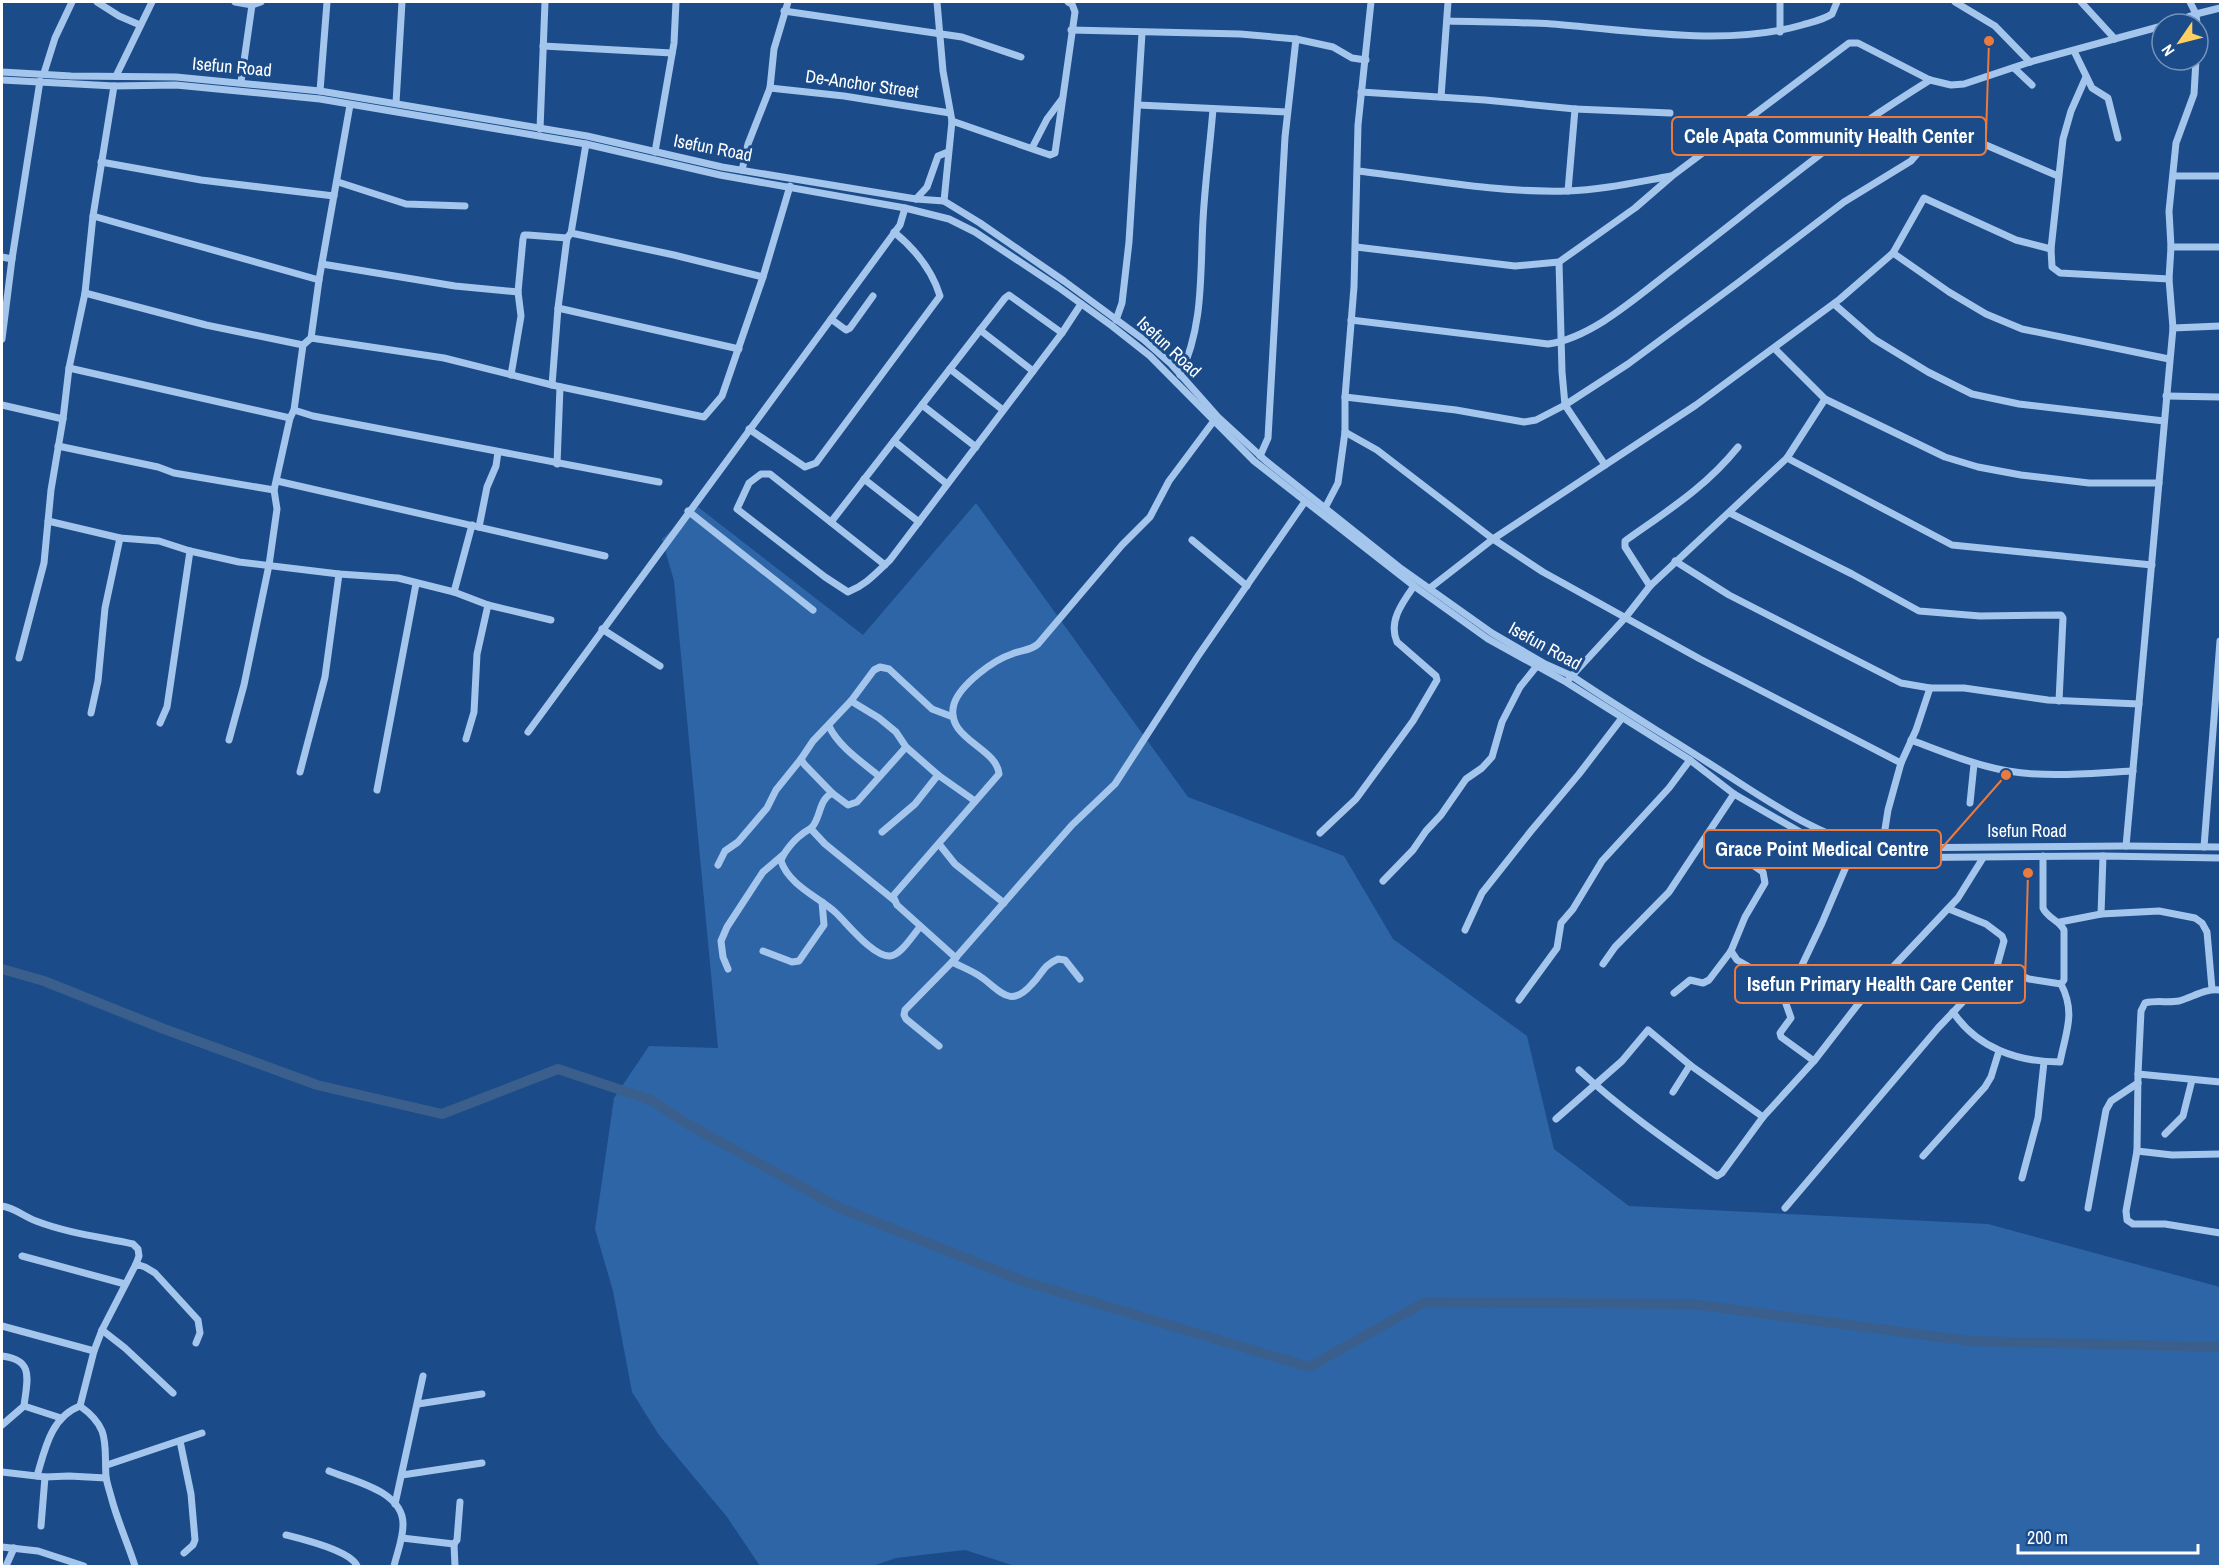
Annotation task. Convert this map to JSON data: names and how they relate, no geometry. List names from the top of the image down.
{
  "streets": {
    "street": ["Isefun Road", "De-Anchor Street"]
  },
  "places": ["Cele Apata Community Health Center", "Grace Point Medical Centre", "Isefun Primary Health Care Center"],
  "scale_bar": "200 m",
  "north": "bottom left"
}
